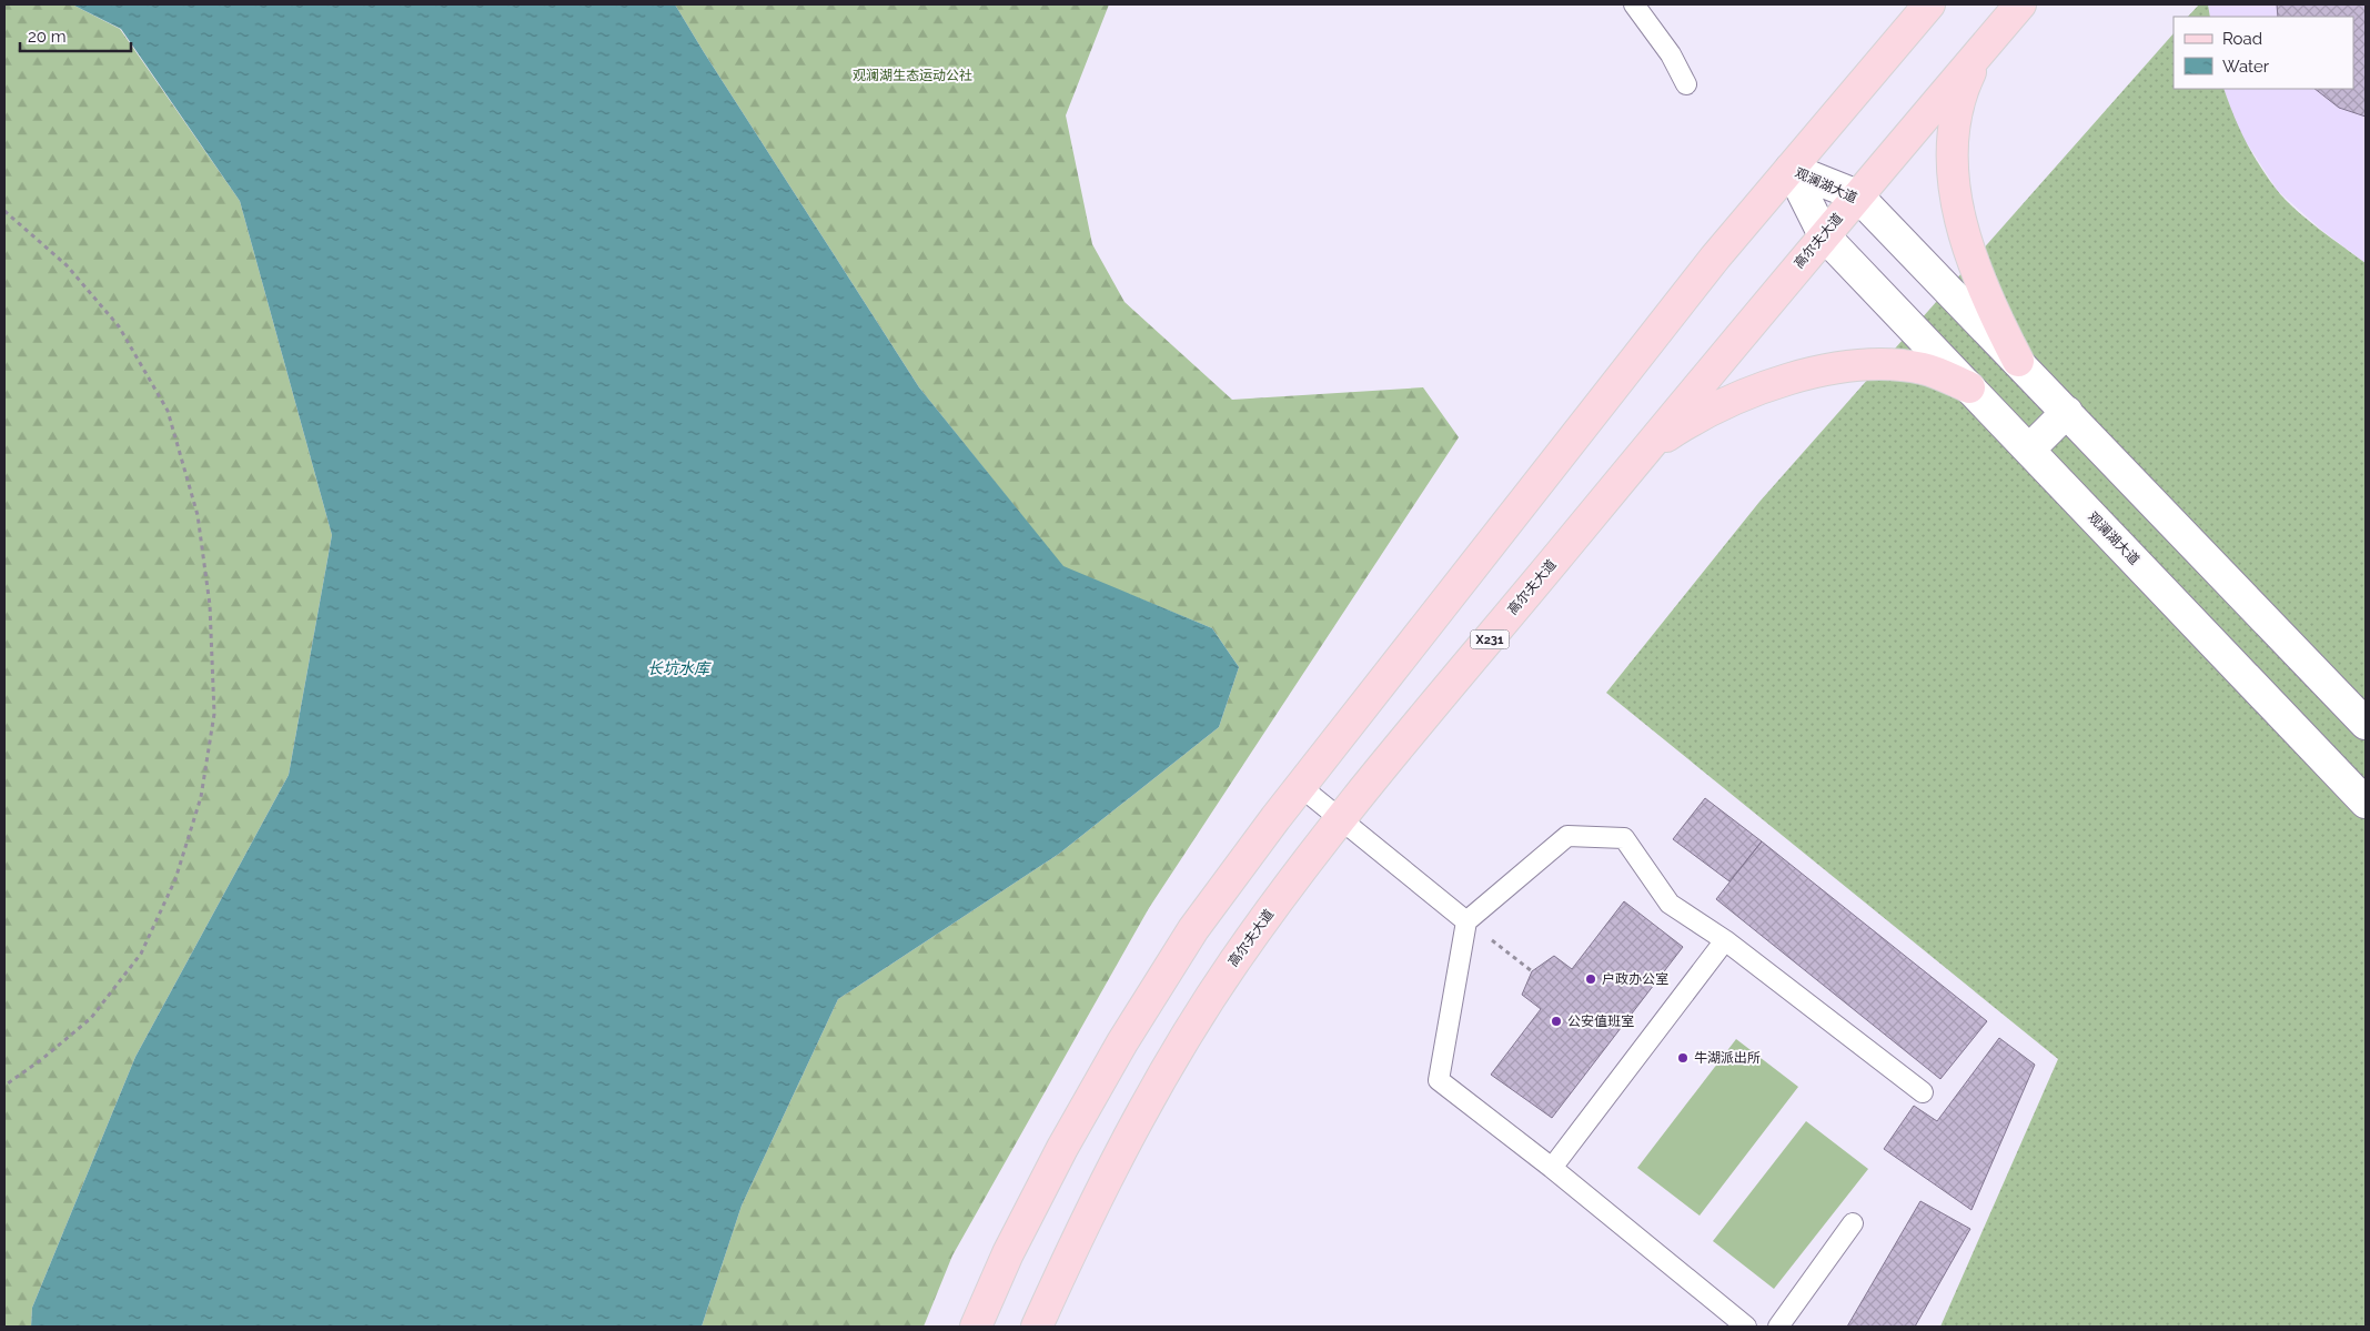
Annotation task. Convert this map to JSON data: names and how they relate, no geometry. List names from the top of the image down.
{
  "streets": {
    "main road": ["高尔夫大道", "X231"],
    "street": ["观澜湖大道"]
  },
  "crossings": [
    ["观澜湖大道", "高尔夫大道"]
  ],
  "water": ["长坑水库"],
  "parks": ["观澜湖生态运动公社"],
  "places": ["户政办公室", "公安值班室", "牛湖派出所"],
  "legend": ["Road", "Water"],
  "scale_bar": "20 m"
}
